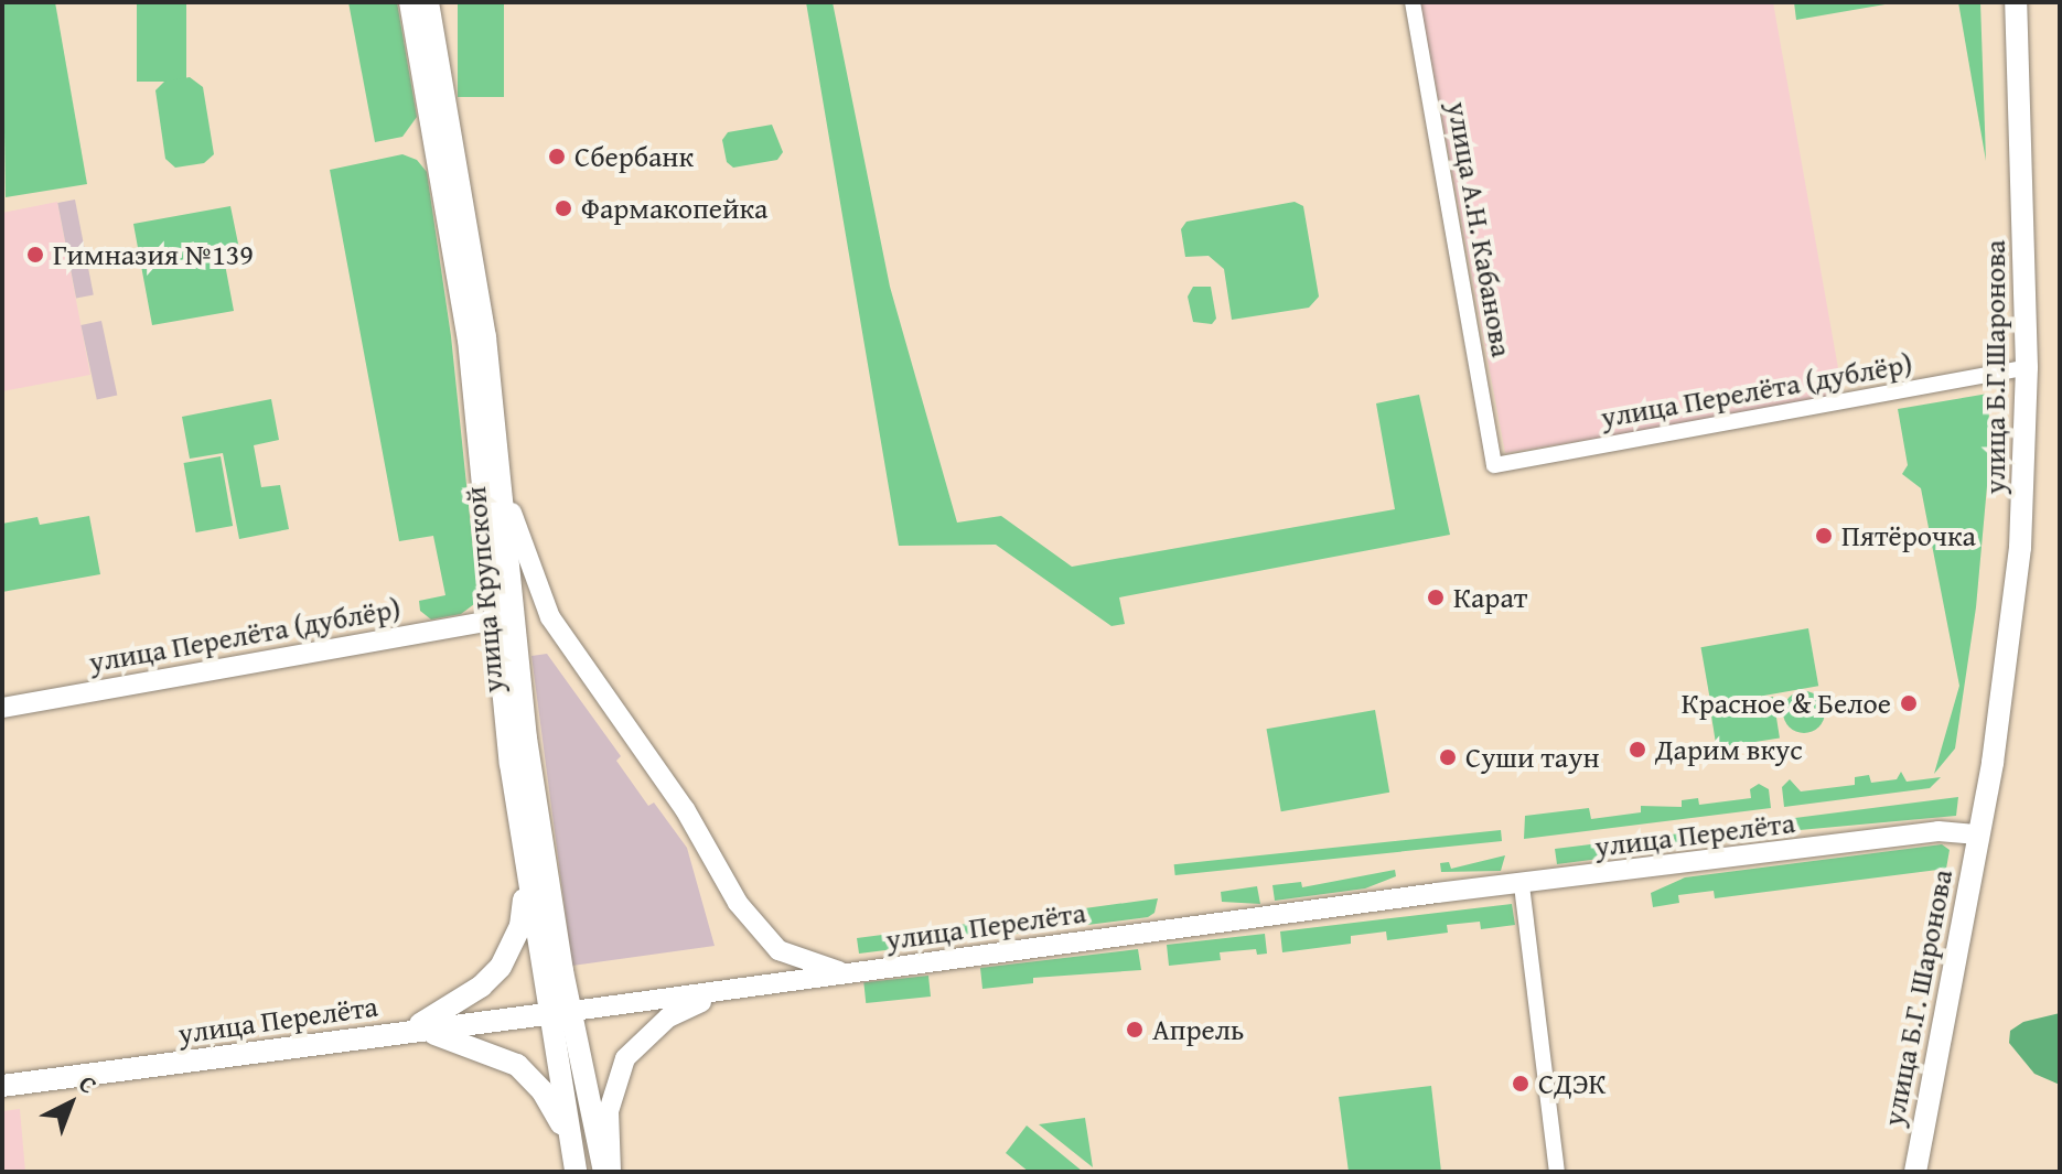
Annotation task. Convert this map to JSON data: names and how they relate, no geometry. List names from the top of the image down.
{
  "streets": {
    "main road": [
      "улица Б.Г.Шаронова",
      "улица Крупской",
      "улица Перелёта",
      "улица Б.Г. Шаронова"
    ],
    "street": ["улица А.Н. Кабанова", "улица Перелёта (дублёр)"]
  },
  "crossings": [
    ["улица А.Н. Кабанова", "улица Перелёта (дублёр)"],
    ["улица Б.Г.Шаронова", "улица Перелёта (дублёр)"],
    ["улица Б.Г.Шаронова", "улица Перелёта"],
    ["улица Б.Г.Шаронова", "улица Б.Г. Шаронова"],
    ["улица Перелёта (дублёр)", "улица Крупской"],
    ["улица Крупской", "улица Перелёта"],
    ["улица Перелёта", "улица Б.Г. Шаронова"]
  ],
  "places": [
    "Сбербанк",
    "Фармакопейка",
    "Гимназия №139",
    "Пятёрочка",
    "Карат",
    "Красное & Белое",
    "Дарим вкус",
    "Суши таун",
    "Апрель",
    "СДЭК"
  ],
  "north": "top right"
}
